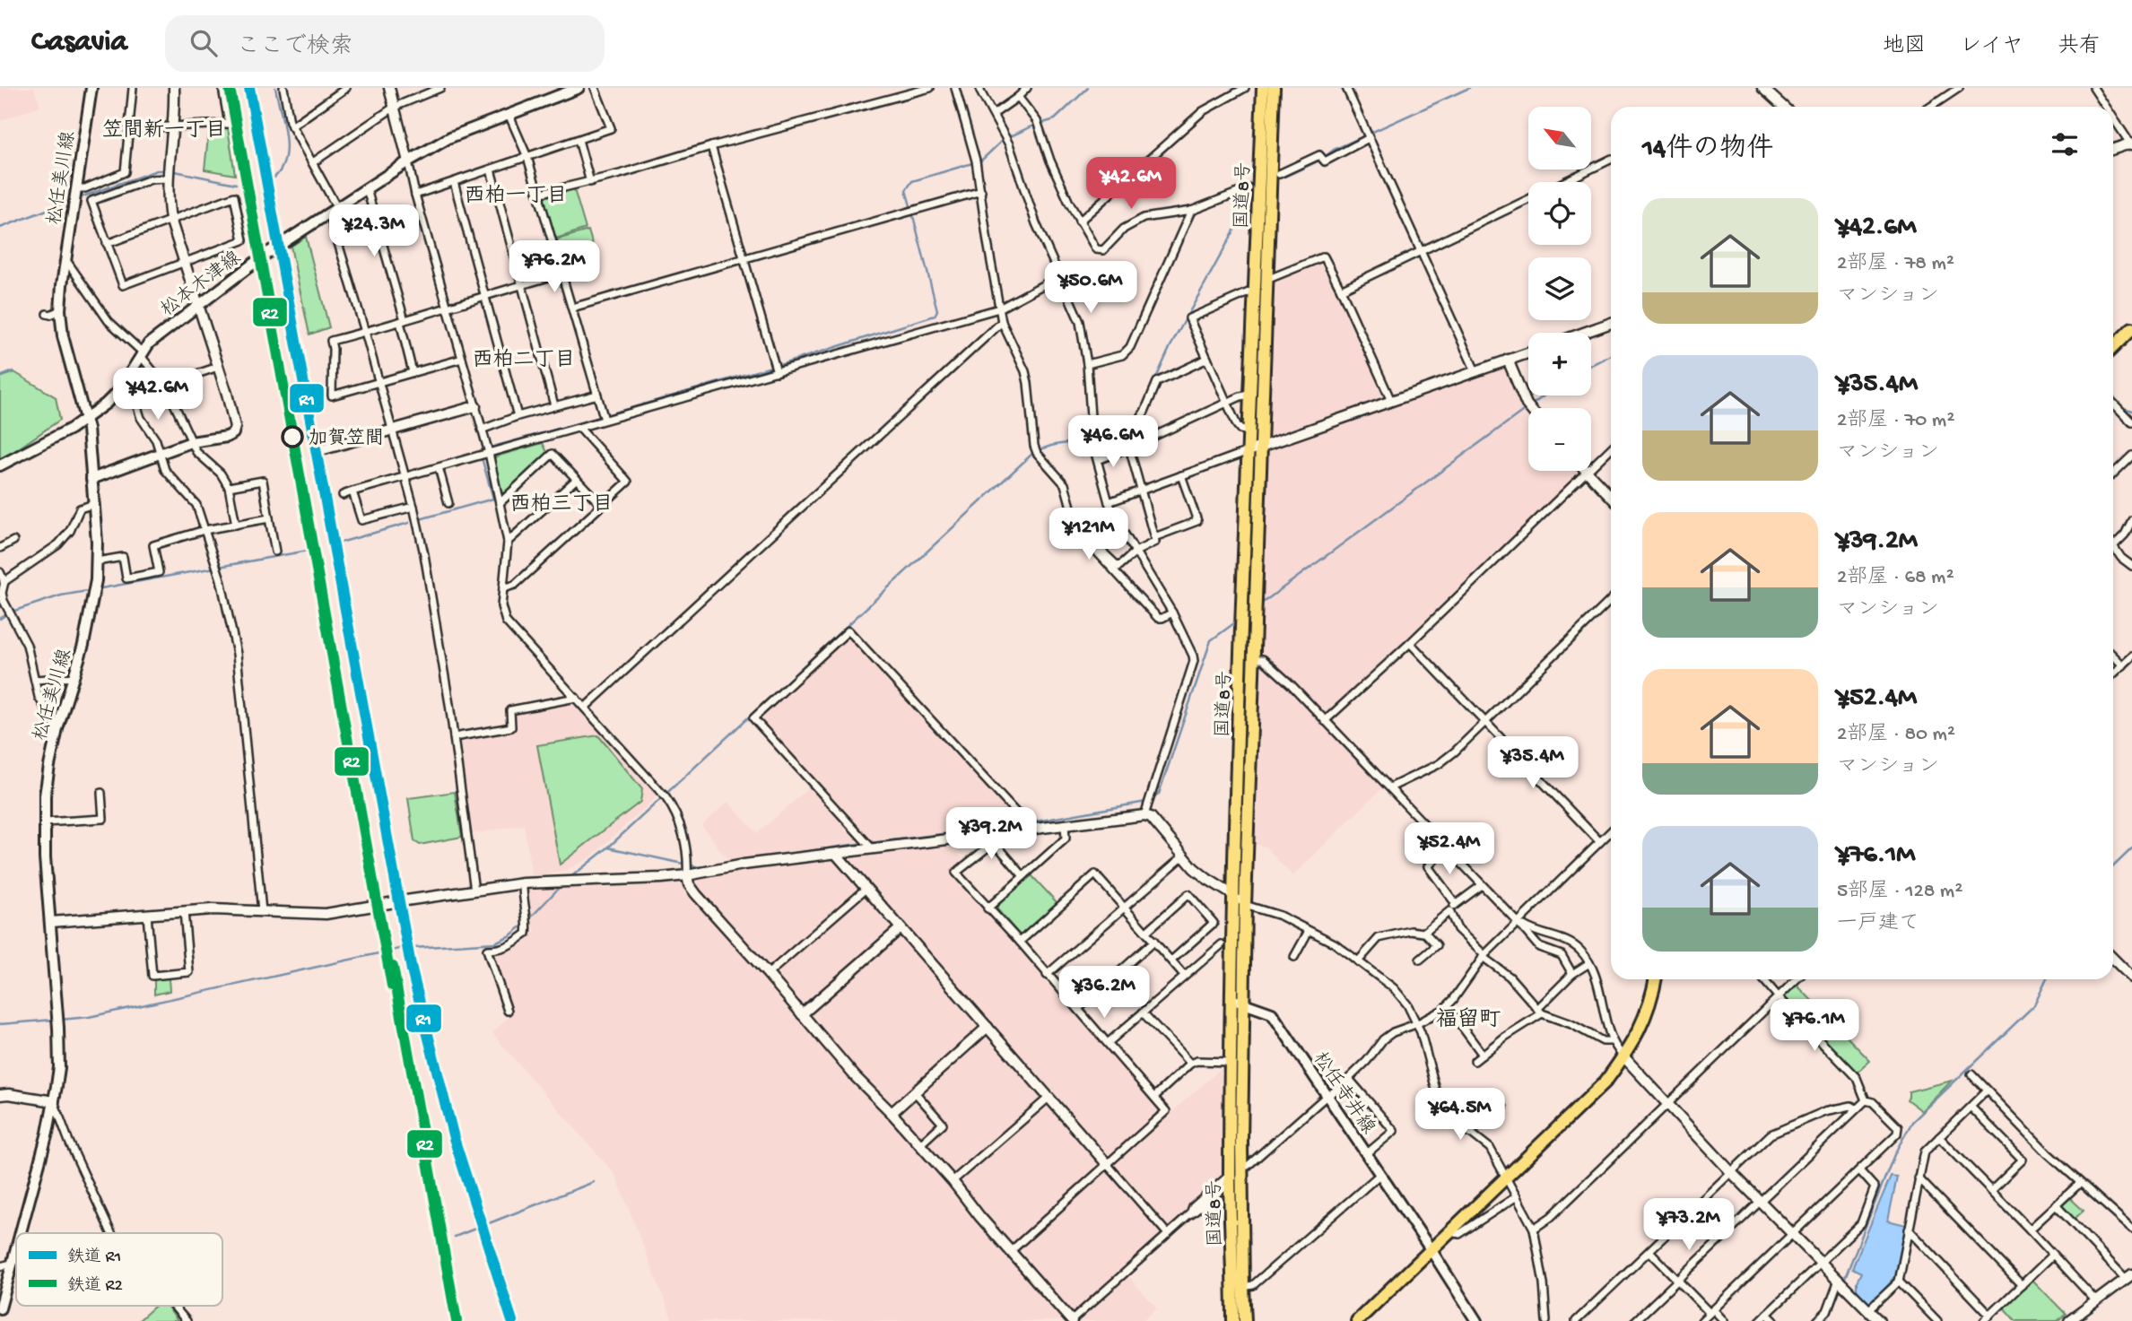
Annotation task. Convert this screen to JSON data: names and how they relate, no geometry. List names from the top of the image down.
{
  "streets": {
    "main road": [
      "松任美川線",
      "国道8号",
      "松本木津線",
      "松任寺井線"
    ]
  },
  "crossings": [
    ["松任美川線", "松本木津線"],
    ["国道8号", "松任寺井線"]
  ],
  "districts": [
    "笠間新一丁目",
    "西柏一丁目",
    "西柏二丁目",
    "西柏三丁目",
    "福留町"
  ],
  "places": ["加賀笠間"],
  "lines": ["rail line R1", "rail line R2"],
  "legend": ["鉄道 R1", "鉄道 R2"],
  "north": "top left",
  "page": {
    "header": "Casavia",
    "search": "ここで検索",
    "nav": ["地図", "レイヤ", "共有"],
    "map_buttons": ["+", "−"],
    "heading": "14件の物件",
    "price": [
      "¥42.6M",
      "¥24.3M",
      "¥76.2M",
      "¥50.6M",
      "¥42.6M",
      "¥46.6M",
      "¥121M",
      "¥35.4M",
      "¥39.2M",
      "¥52.4M",
      "¥36.2M",
      "¥76.1M",
      "¥64.5M",
      "¥73.2M"
    ],
    "list": [
      {
        "name": "¥42.6M",
        "note": "2部屋 · 78 m² · マンション"
      },
      {
        "name": "¥35.4M",
        "note": "2部屋 · 70 m² · マンション"
      },
      {
        "name": "¥39.2M",
        "note": "2部屋 · 68 m² · マンション"
      },
      {
        "name": "¥52.4M",
        "note": "2部屋 · 80 m² · マンション"
      },
      {
        "name": "¥76.1M",
        "note": "5部屋 · 128 m² · 一戸建て"
      }
    ]
  }
}
